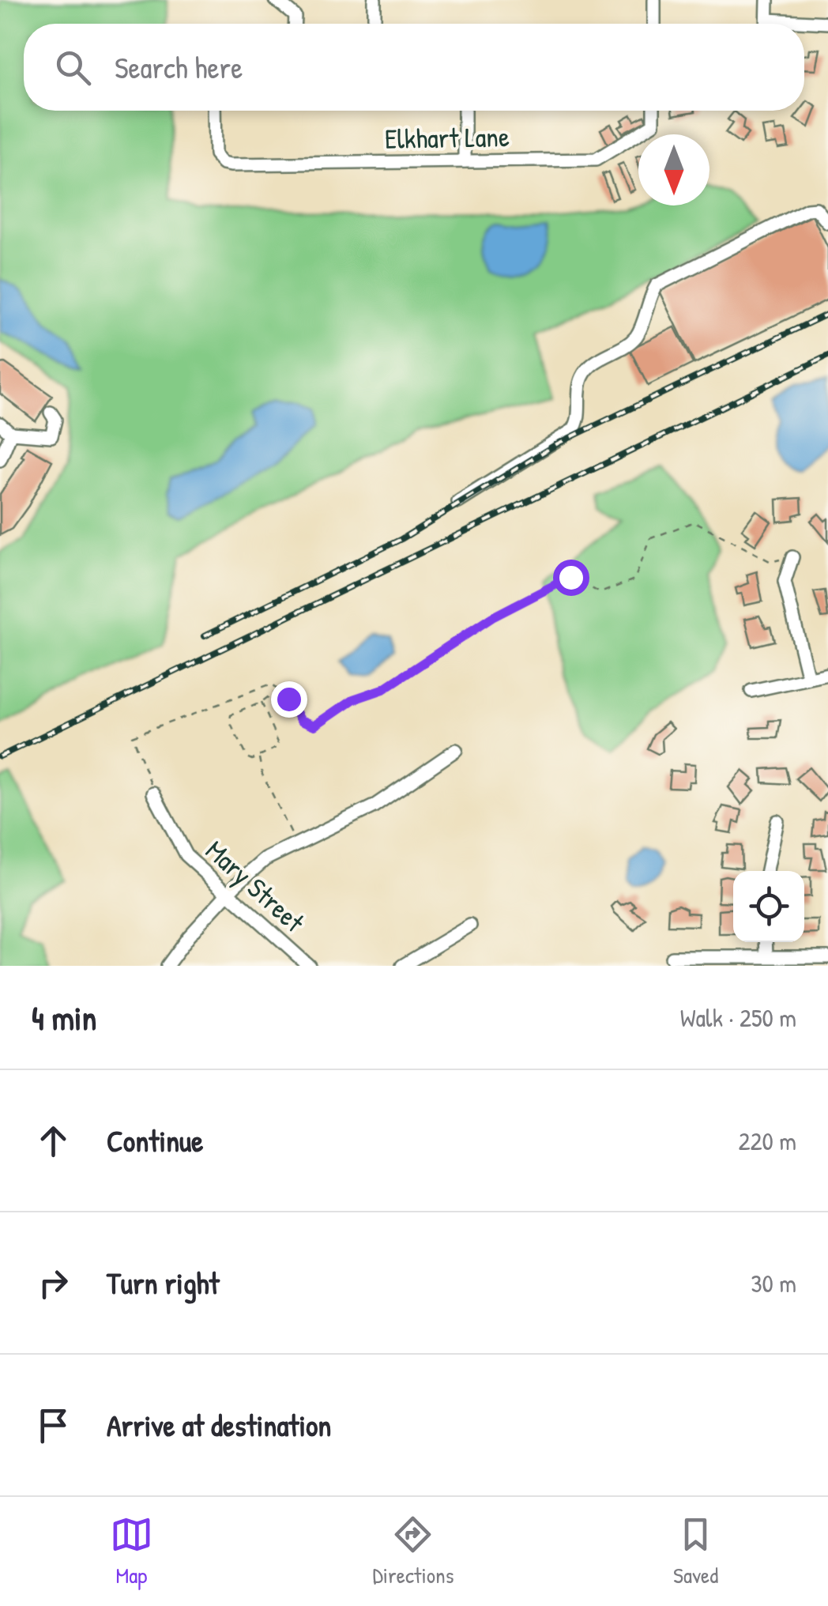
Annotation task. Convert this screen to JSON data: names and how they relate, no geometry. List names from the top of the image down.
{
  "streets": {
    "street": ["Elkhart Lane", "Mary Street"]
  },
  "north": "bottom",
  "page": {
    "search": "Search here",
    "heading": ["4 min", "Walk · 250 m"],
    "list": [
      ["Continue", "220 m"],
      ["Turn right", "30 m"],
      "Arrive at destination"
    ],
    "nav": ["Map", "Directions", "Saved"]
  }
}
